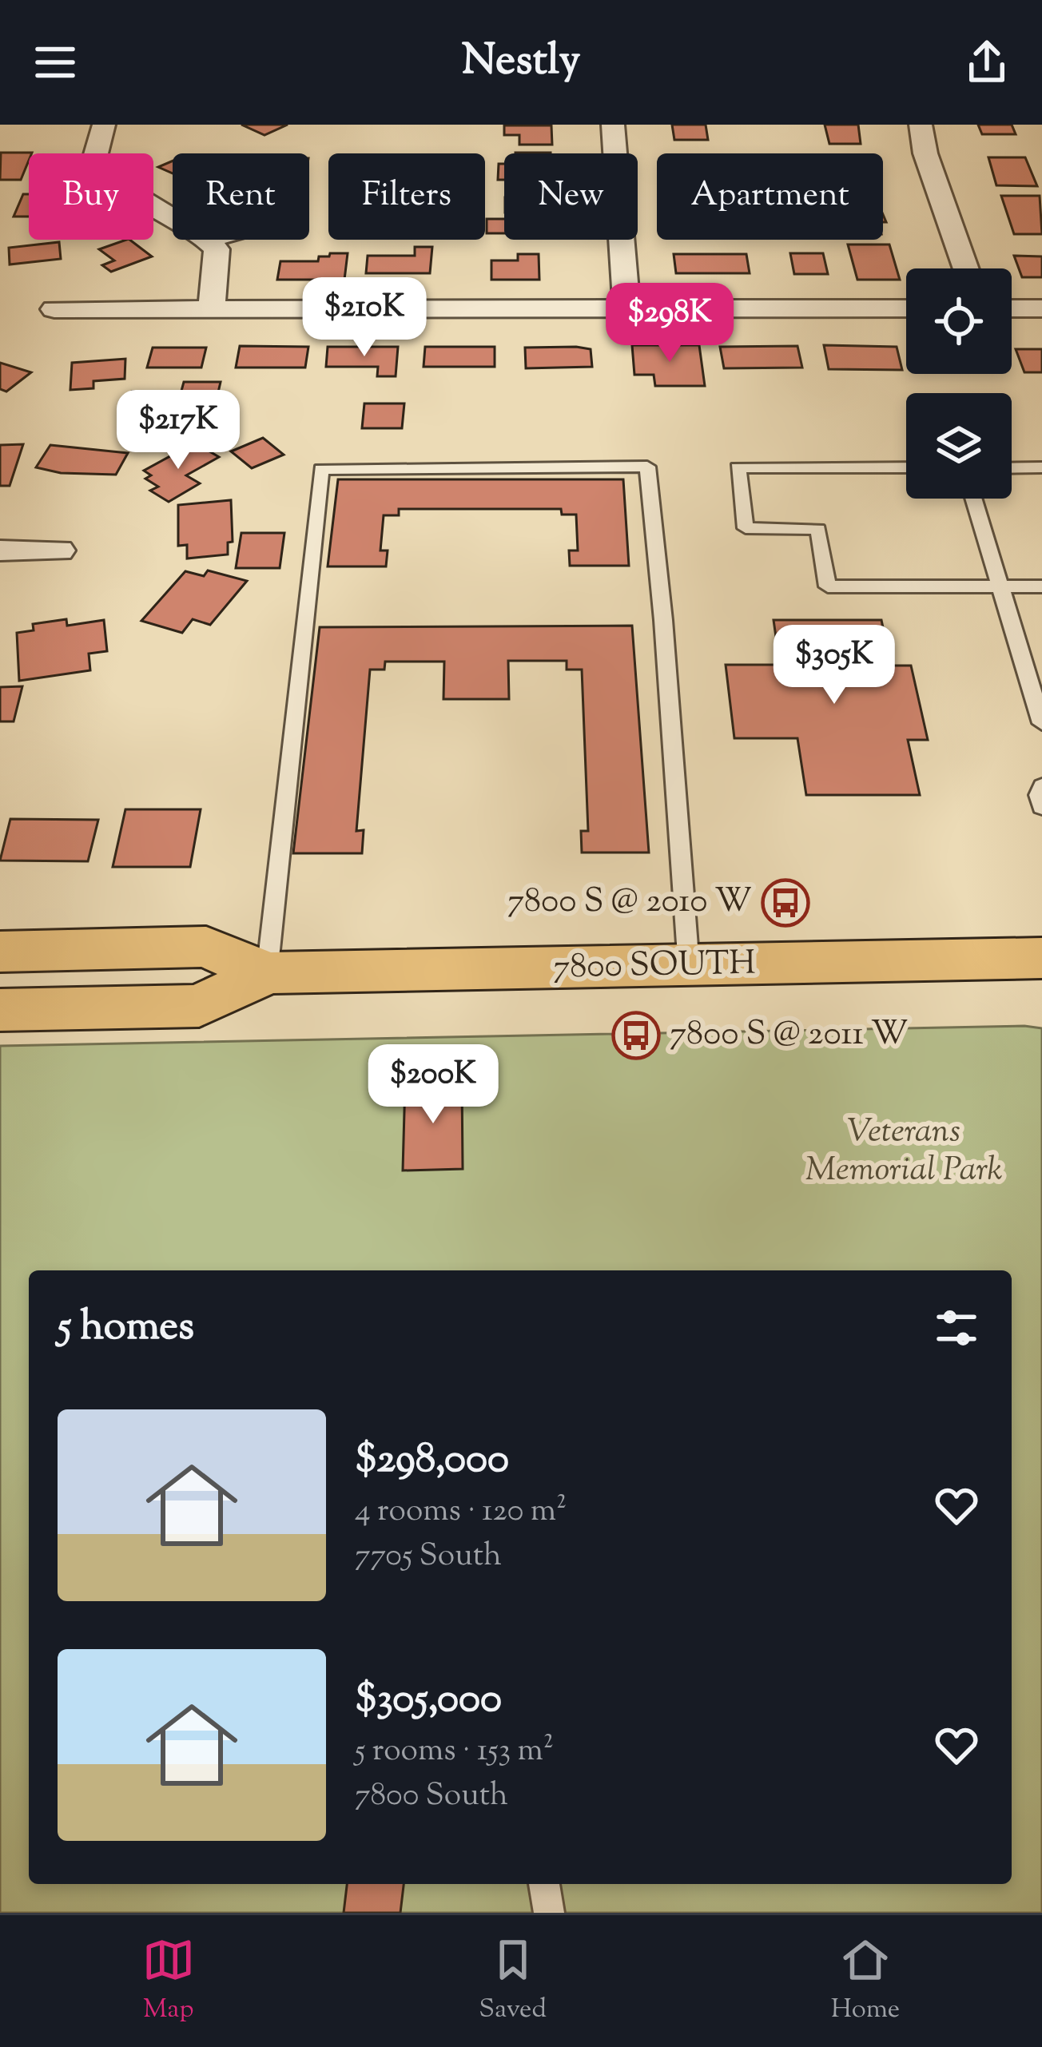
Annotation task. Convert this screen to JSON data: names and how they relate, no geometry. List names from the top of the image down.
{
  "streets": {
    "main road": ["7800 SOUTH"]
  },
  "parks": ["Veterans Memorial Park"],
  "places": {
    "bus stop": ["7800 S @ 2010 W", "7800 S @ 2011 W"]
  },
  "page": {
    "header": "Nestly",
    "chip": [
      "Buy",
      "Rent",
      "Filters",
      "New",
      "Apartment"
    ],
    "price": [
      "$210K",
      "$298K",
      "$217K",
      "$305K",
      "$200K"
    ],
    "heading": "5 homes",
    "list": [
      {
        "name": "$298,000",
        "note": "4 rooms · 120 m² · 7705 South"
      },
      {
        "name": "$305,000",
        "note": "5 rooms · 153 m² · 7800 South"
      }
    ],
    "tabs": ["Map", "Saved", "Home"]
  }
}
